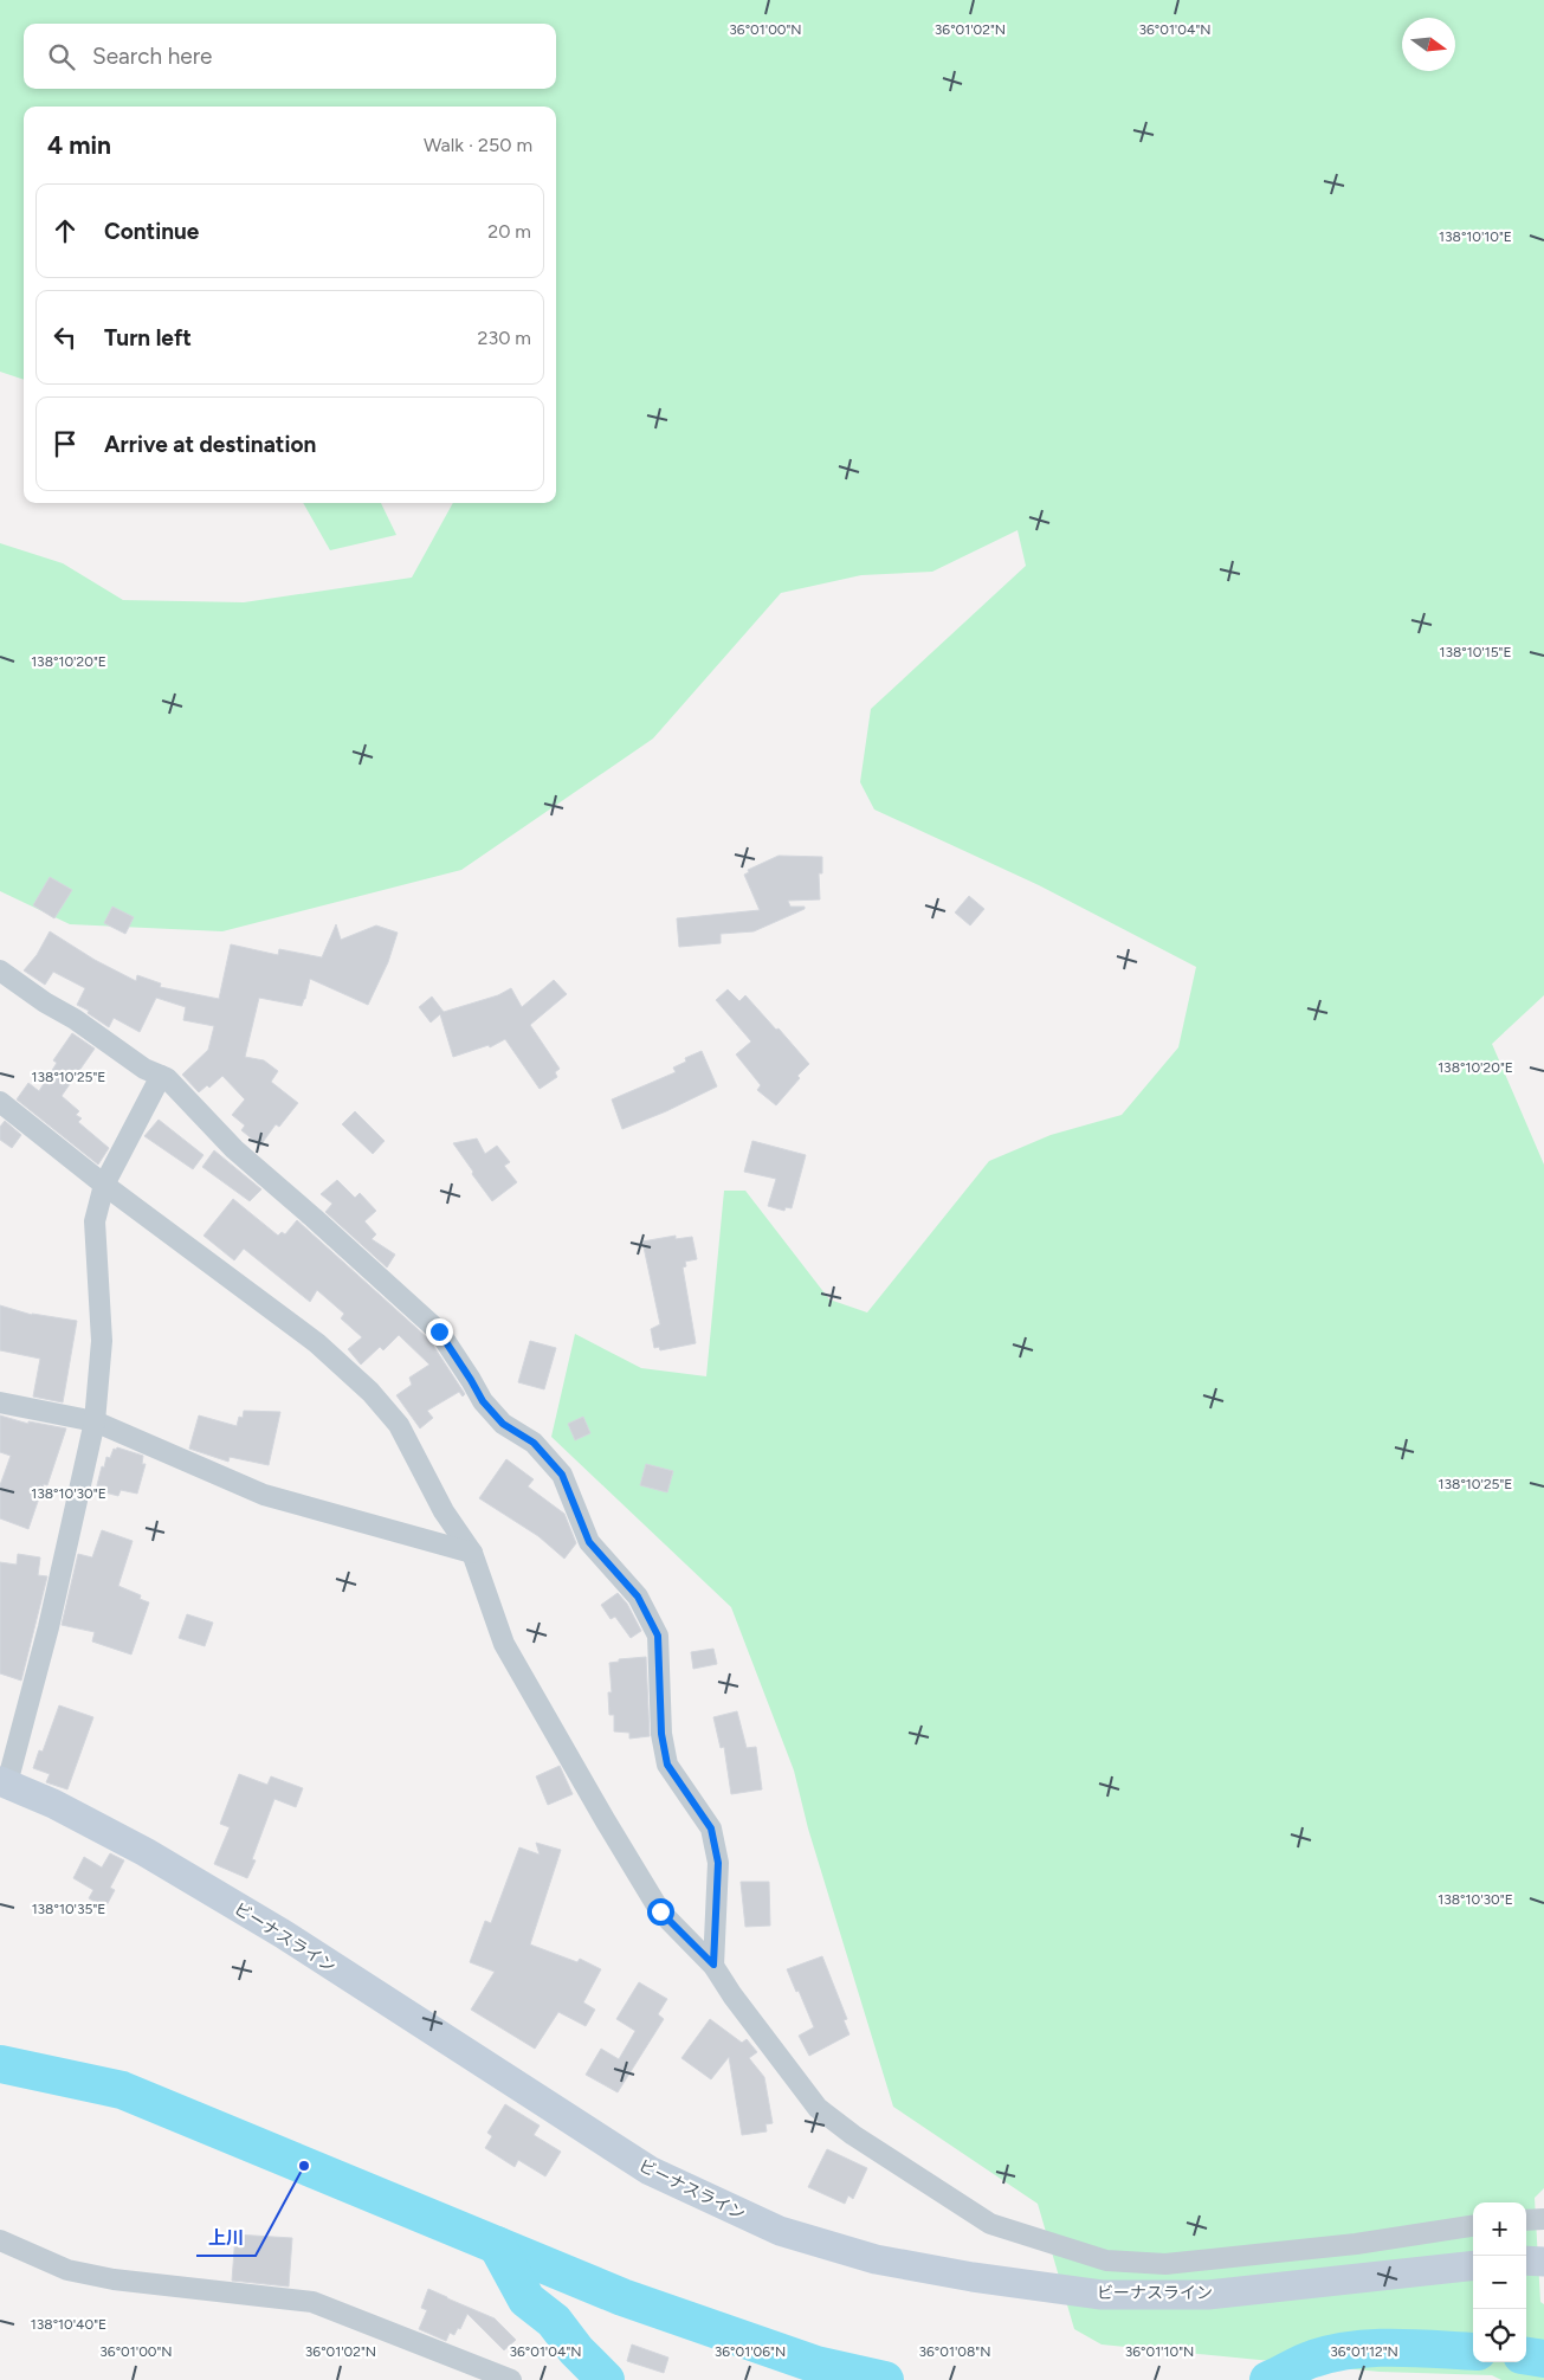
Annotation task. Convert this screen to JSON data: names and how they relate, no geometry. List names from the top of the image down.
{
  "streets": {
    "main road": ["ビーナスライン"]
  },
  "places": ["上川"],
  "north": "right",
  "page": {
    "search": "Search here",
    "heading": ["4 min", "Walk · 250 m"],
    "list": [
      ["Continue", "20 m"],
      ["Turn left", "230 m"],
      "Arrive at destination"
    ],
    "map_buttons": ["+", "−"]
  },
  "coordinates": [
    "36°01'00\"N",
    "36°01'02\"N",
    "36°01'04\"N",
    "138°10'10\"E",
    "138°10'15\"E",
    "138°10'20\"E",
    "138°10'25\"E",
    "138°10'30\"E",
    "138°10'35\"E",
    "138°10'40\"E",
    "36°01'06\"N",
    "36°01'08\"N",
    "36°01'10\"N",
    "36°01'12\"N"
  ]
}
